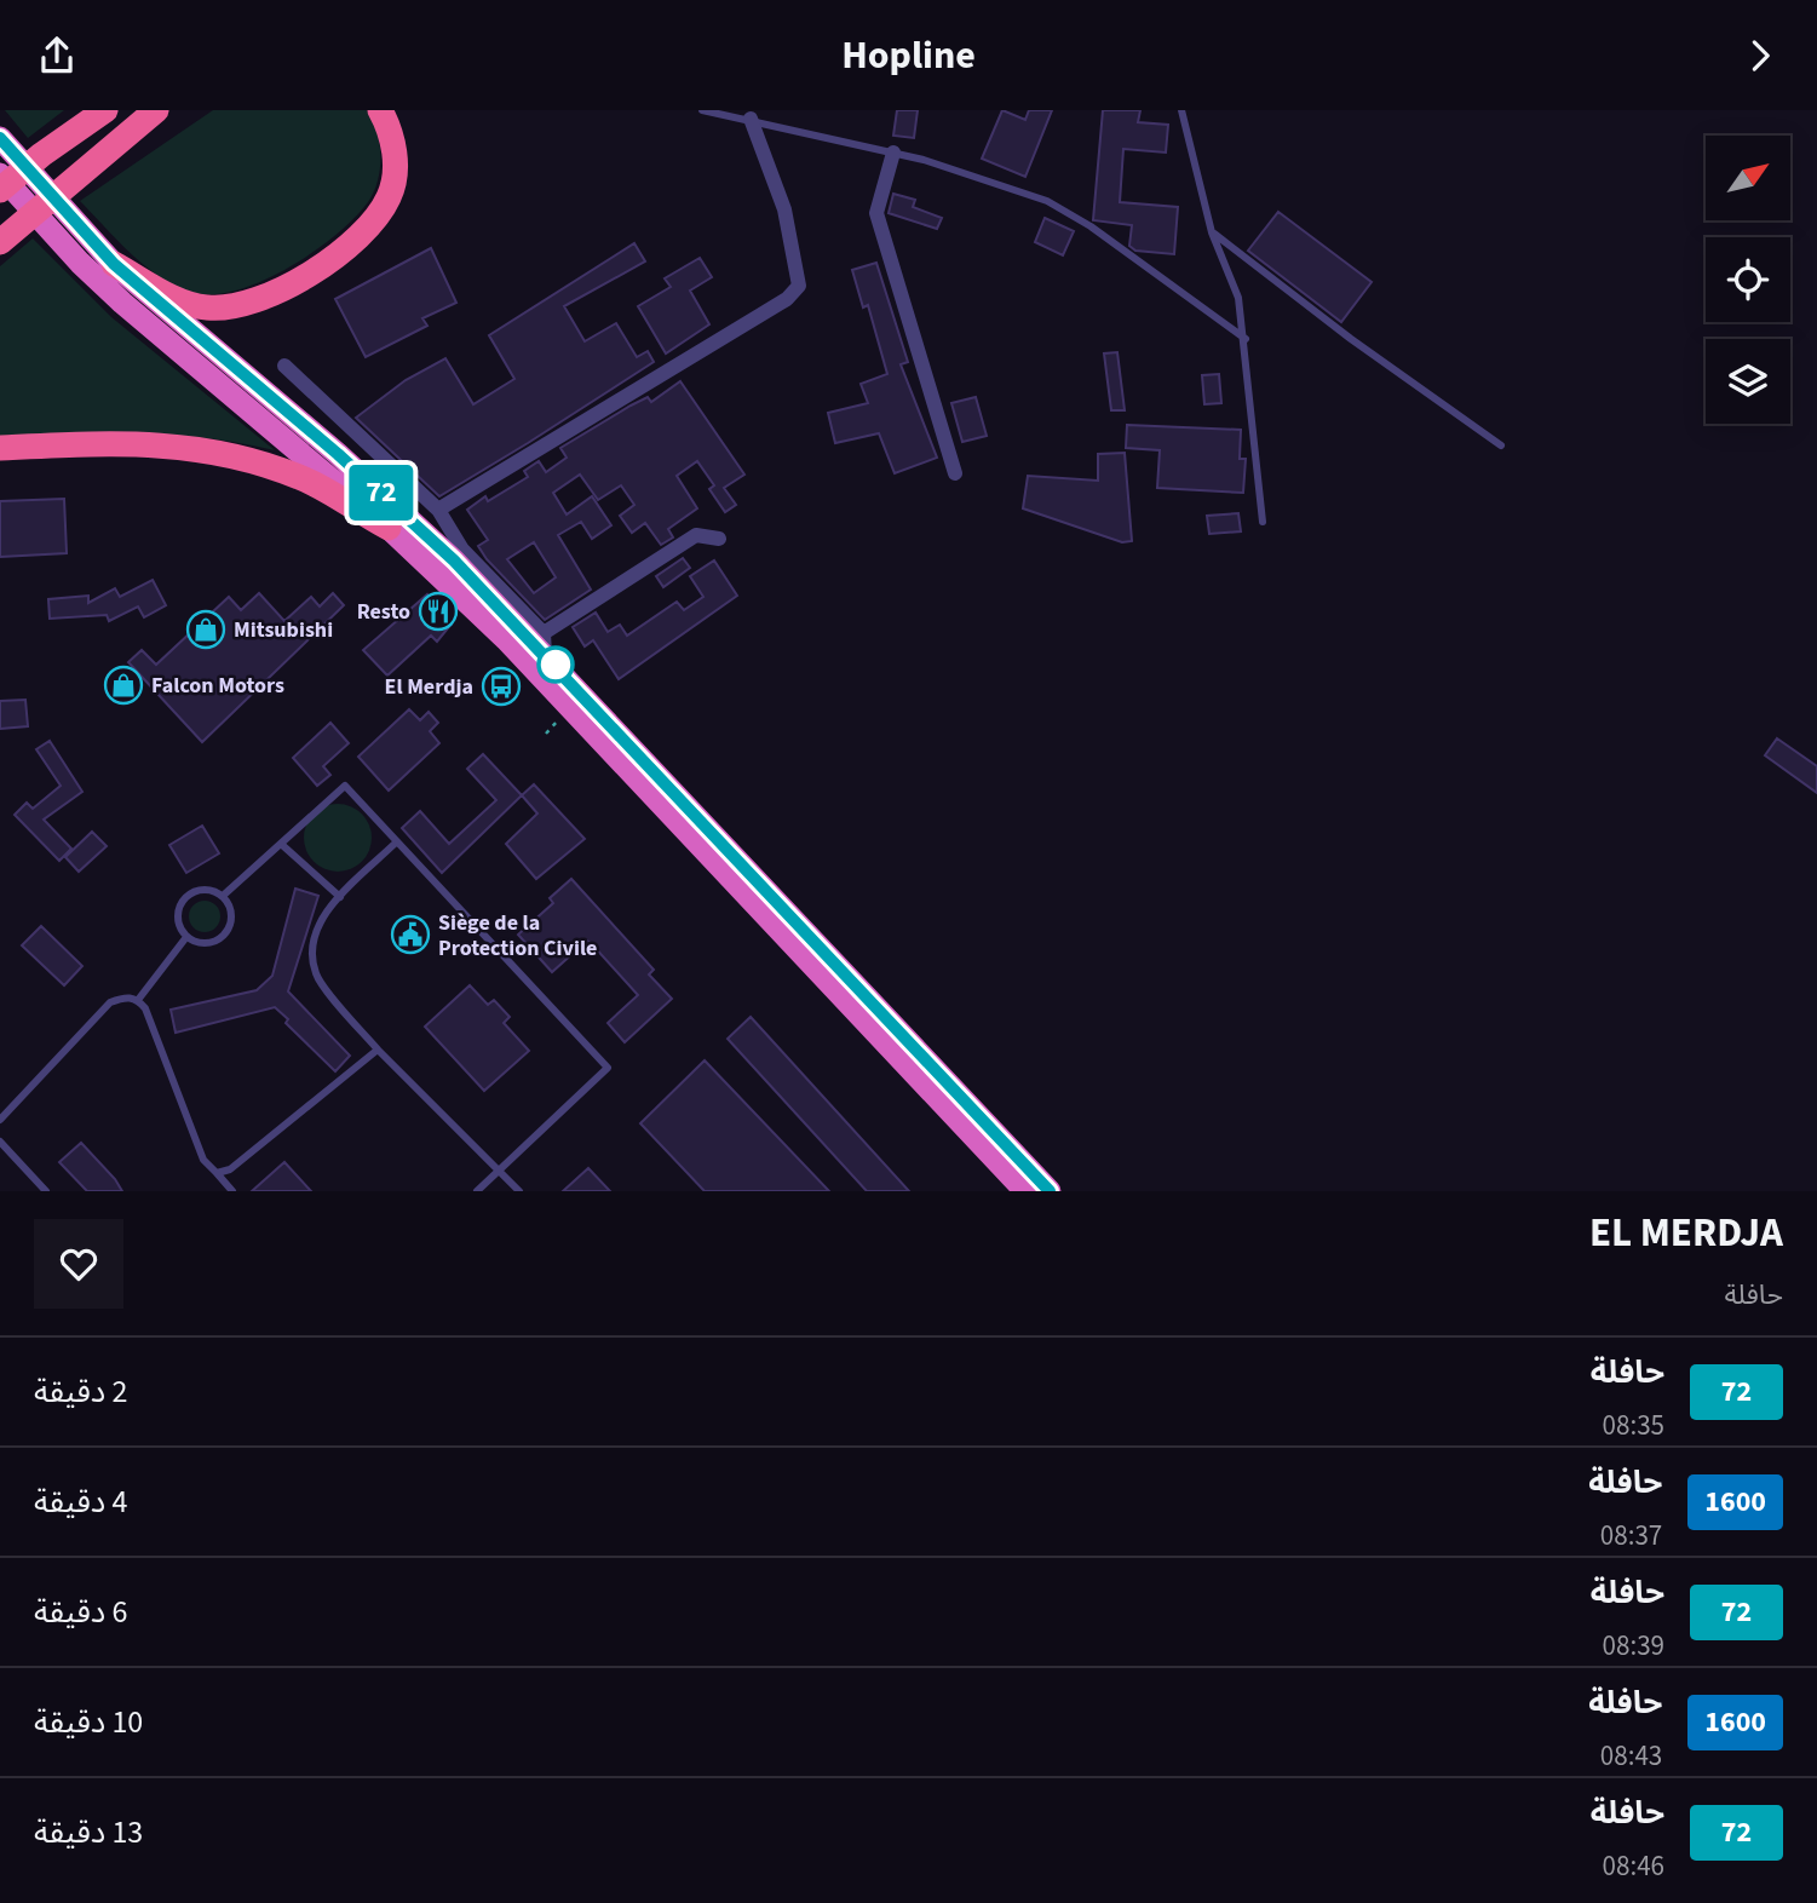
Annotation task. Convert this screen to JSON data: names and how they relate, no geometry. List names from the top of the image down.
{
  "places": {
    "restaurant": ["Resto"],
    "shop": ["Mitsubishi", "Falcon Motors"],
    "bus stop": ["El Merdja"],
    "public building": ["Siège de la Protection Civile"]
  },
  "lines": ["bus line 72"],
  "north": "top right",
  "page": {
    "header": "Hopline",
    "on_map": "72",
    "heading": ["EL MERDJA", "حافلة"],
    "list": [
      {
        "mark": "72",
        "name": "حافلة",
        "note": "08:35",
        "value": "2 دقيقة"
      },
      {
        "mark": "1600",
        "name": "حافلة",
        "note": "08:37",
        "value": "4 دقيقة"
      },
      {
        "mark": "72",
        "name": "حافلة",
        "note": "08:39",
        "value": "6 دقيقة"
      },
      {
        "mark": "1600",
        "name": "حافلة",
        "note": "08:43",
        "value": "10 دقيقة"
      },
      {
        "mark": "72",
        "name": "حافلة",
        "note": "08:46",
        "value": "13 دقيقة"
      }
    ]
  }
}
